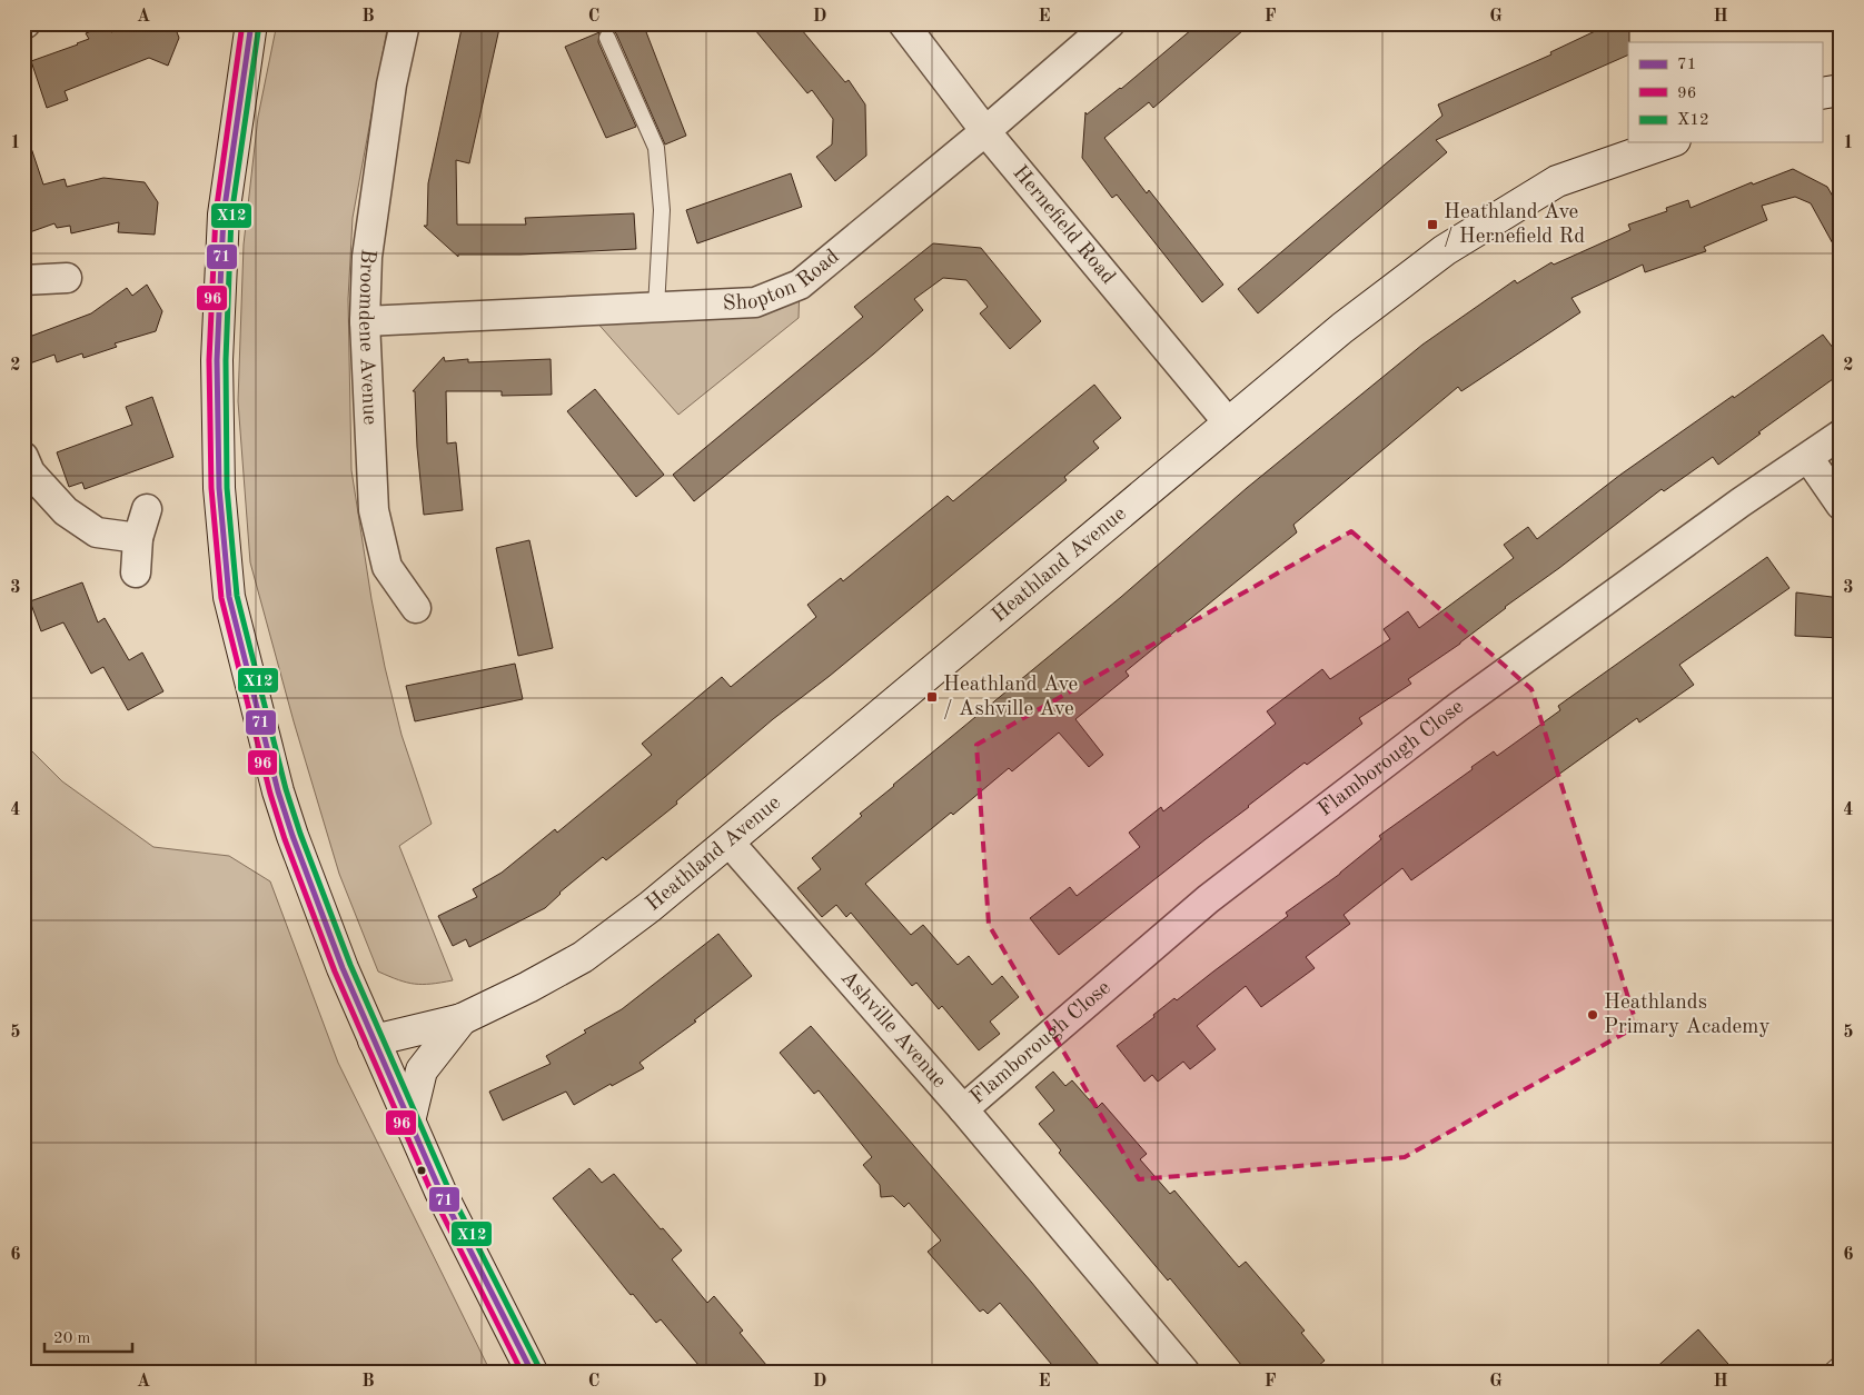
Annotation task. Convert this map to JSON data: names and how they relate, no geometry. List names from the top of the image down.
{
  "streets": {
    "street": [
      "Hernefield Road",
      "Shopton Road",
      "Broomdene Avenue",
      "Heathland Avenue",
      "Flamborough Close",
      "Ashville Avenue"
    ]
  },
  "crossings": [
    ["Hernefield Road", "Shopton Road"],
    ["Hernefield Road", "Heathland Avenue"],
    ["Shopton Road", "Broomdene Avenue"],
    ["Heathland Avenue", "Ashville Avenue"],
    ["Flamborough Close", "Ashville Avenue"]
  ],
  "places": {
    "transit": ["Heathland Ave / Hernefield Rd", "Heathland Ave / Ashville Ave"],
    "other": ["Heathlands Primary Academy"]
  },
  "lines": ["transit line 71", "transit line 96", "transit line X12"],
  "legend": ["71", "96", "X12"],
  "scale_bar": "20 m",
  "grid": {
    "columns": [
      "A",
      "B",
      "C",
      "D",
      "E",
      "F",
      "G",
      "H"
    ],
    "rows": [
      "1",
      "2",
      "3",
      "4",
      "5",
      "6"
    ]
  }
}
